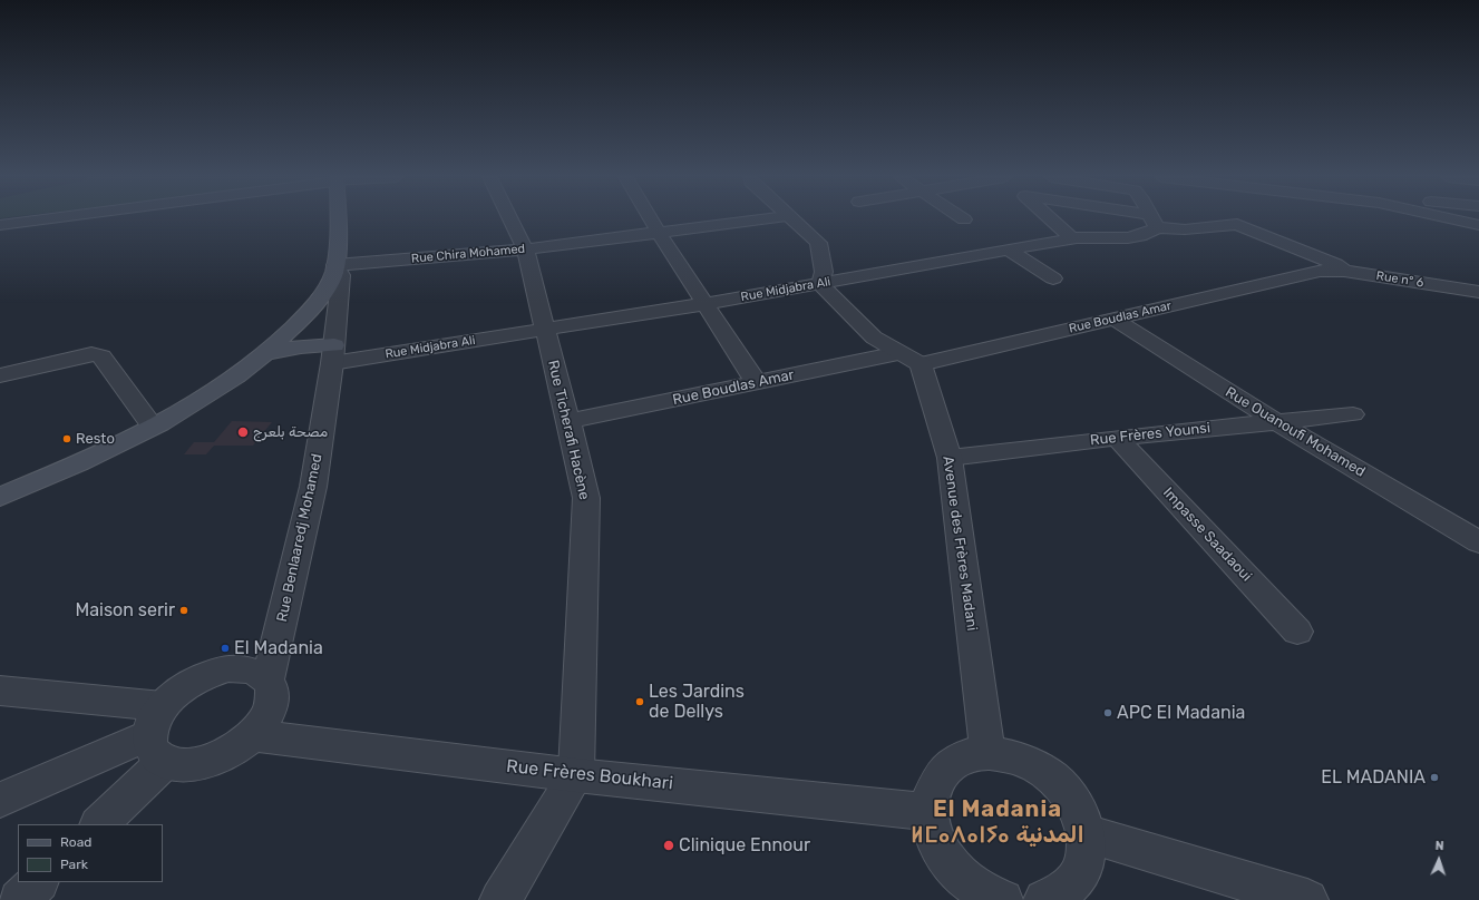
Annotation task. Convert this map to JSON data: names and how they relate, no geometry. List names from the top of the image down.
{
  "streets": {
    "street": [
      "Rue Chira Mohamed",
      "Rue n° 6",
      "Rue Midjabra Ali",
      "Rue Boudlas Amar",
      "Rue Ticherafi Hacène",
      "Rue Ouanoufi Mohamed",
      "Rue Frères Younsi",
      "Impasse Saadaoui",
      "Rue Benlaaredj Mohamed",
      "Avenue des Frères Madani",
      "Rue Frères Boukhari"
    ]
  },
  "crossings": [
    ["Rue Chira Mohamed", "Rue Ticherafi Hacène"],
    ["Rue Chira Mohamed", "Rue Benlaaredj Mohamed"],
    ["Rue n° 6", "Rue Boudlas Amar"],
    ["Rue Midjabra Ali", "Rue Ticherafi Hacène"],
    ["Rue Midjabra Ali", "Rue Benlaaredj Mohamed"],
    ["Rue Boudlas Amar", "Rue Ticherafi Hacène"],
    ["Rue Boudlas Amar", "Rue Ouanoufi Mohamed"],
    ["Rue Boudlas Amar", "Avenue des Frères Madani"],
    ["Rue Ticherafi Hacène", "Rue Frères Boukhari"],
    ["Rue Ouanoufi Mohamed", "Rue Frères Younsi"],
    ["Rue Frères Younsi", "Impasse Saadaoui"],
    ["Rue Frères Younsi", "Avenue des Frères Madani"],
    ["Rue Benlaaredj Mohamed", "Rue Frères Boukhari"]
  ],
  "districts": ["El Madania ⵍⵎⴰⴷⴰⵏⵢⴰ المدنية"],
  "places": [
    "مصحة بلعرج",
    "Resto",
    "Maison serir",
    "El Madania",
    "Les Jardins de Dellys",
    "APC El Madania",
    "EL MADANIA",
    "Clinique Ennour"
  ],
  "legend": ["Road", "Park"],
  "north": "top"
}
